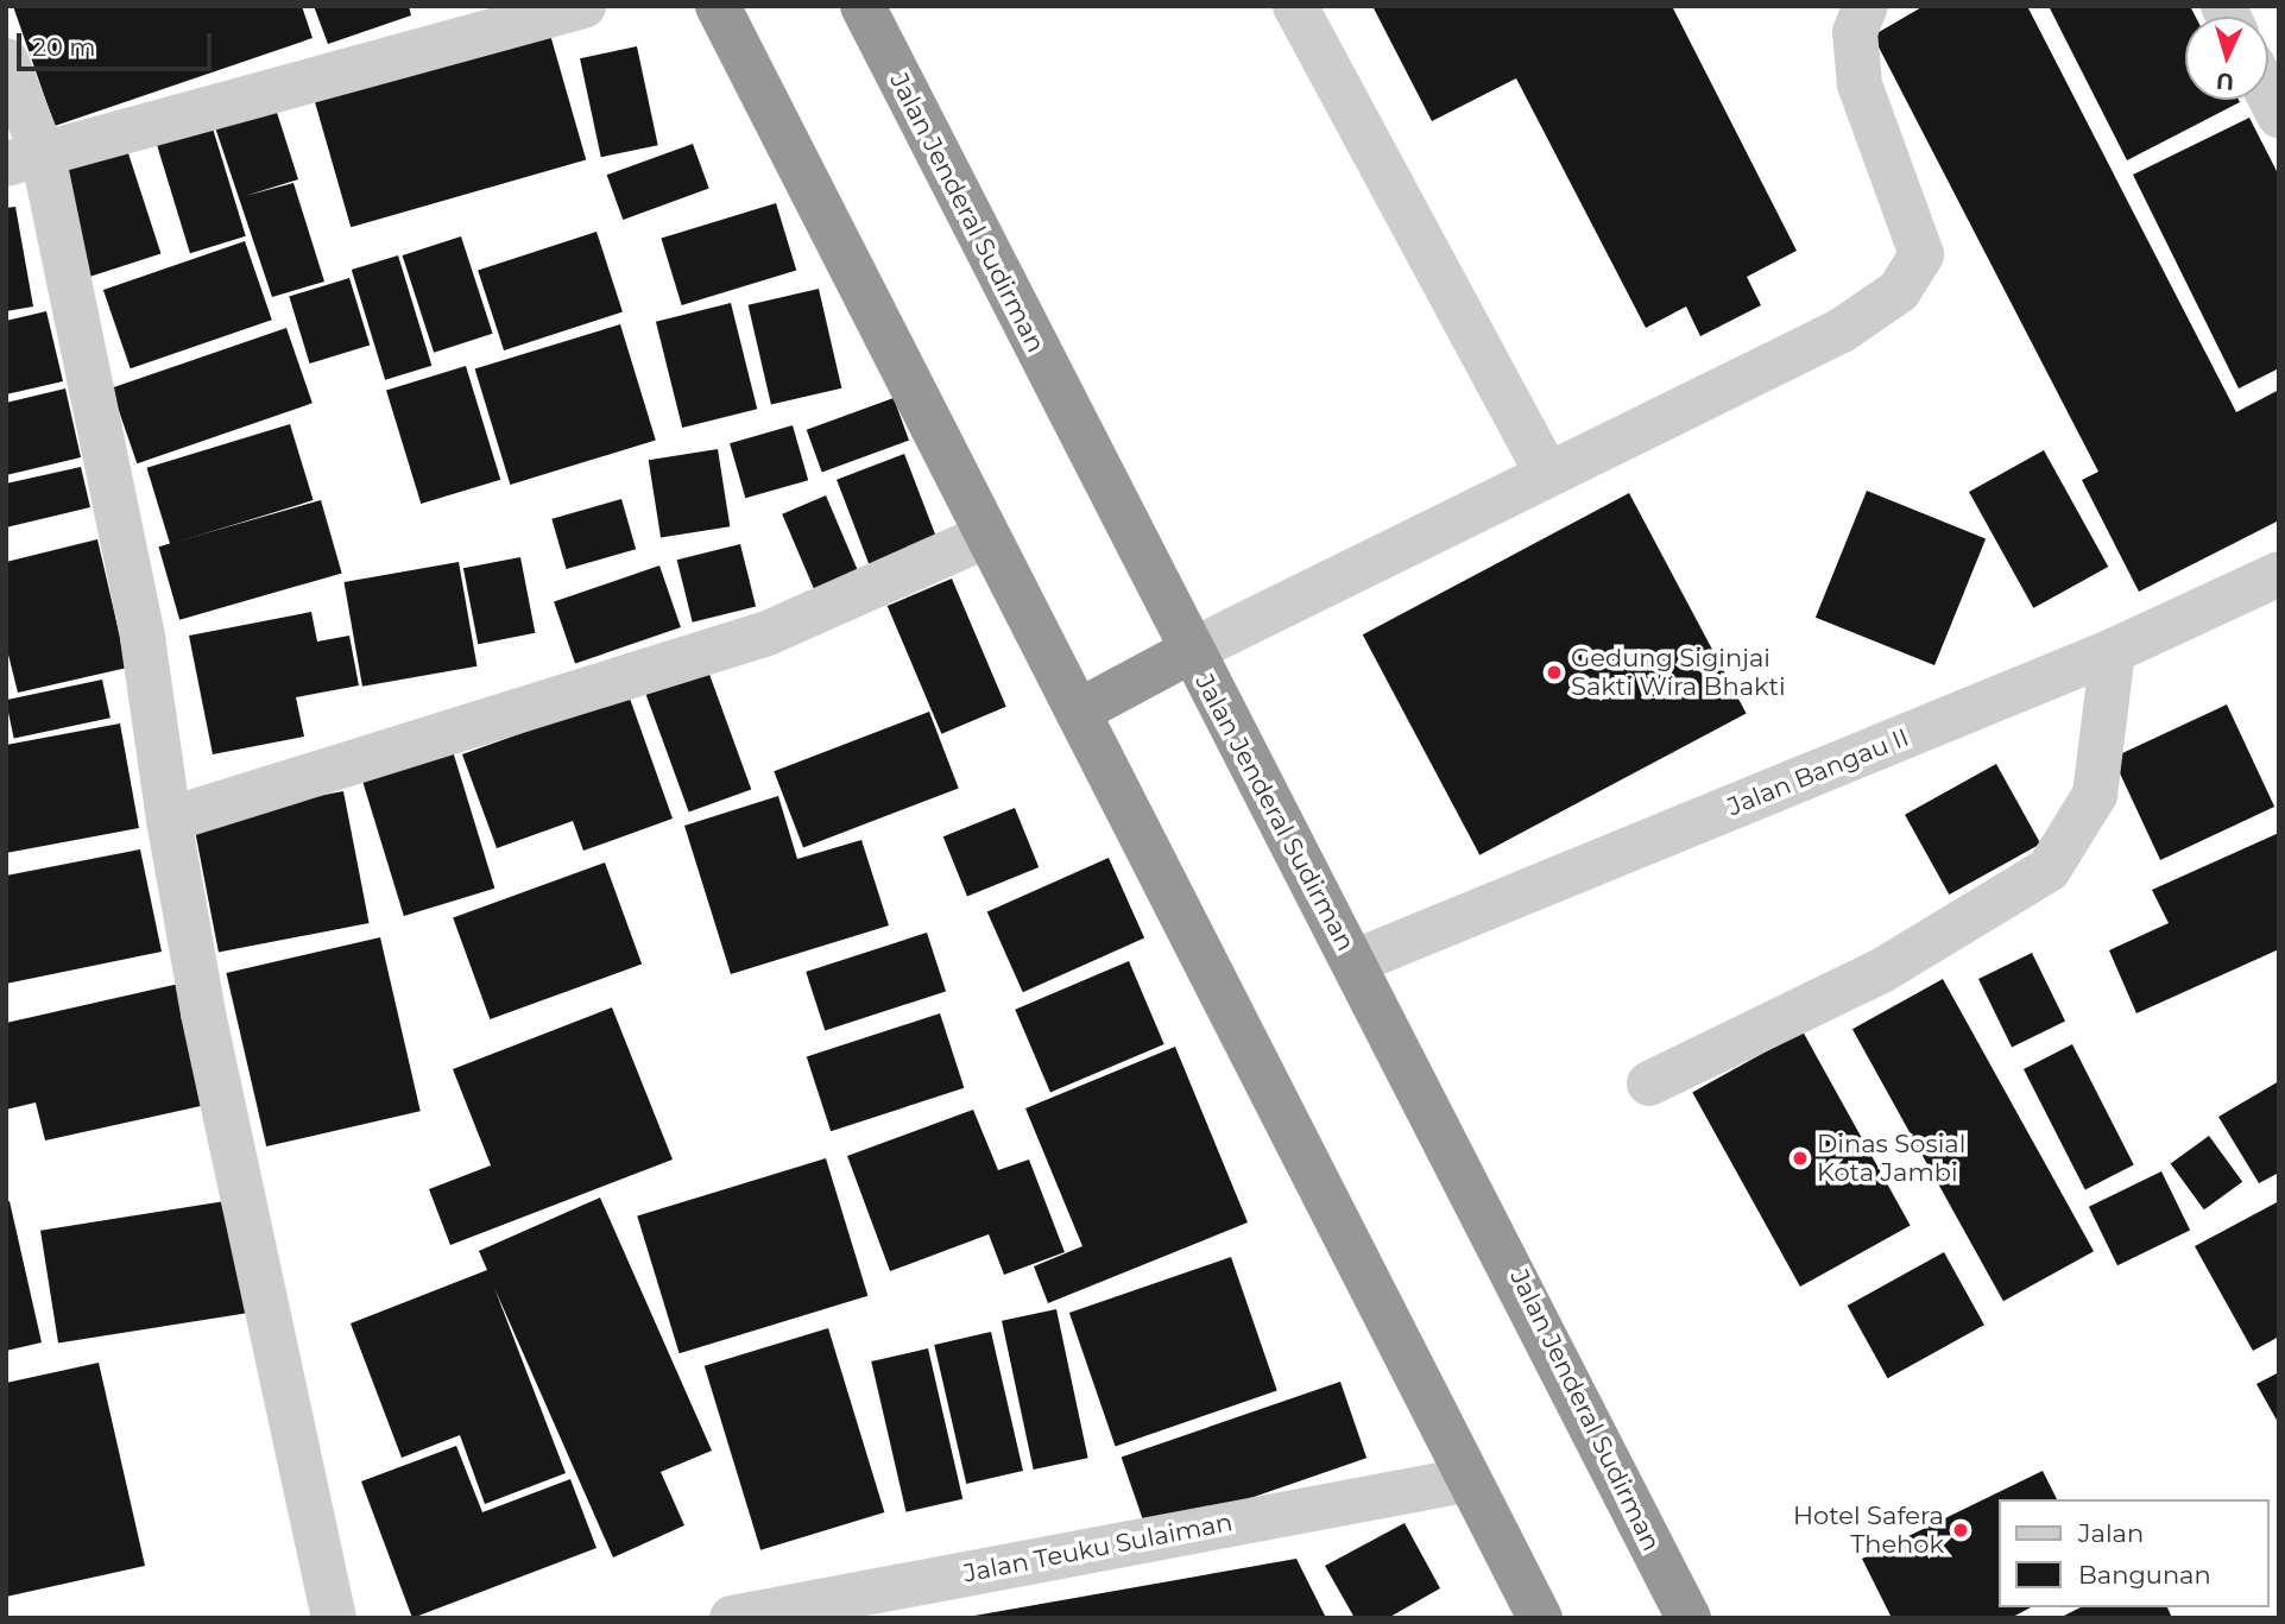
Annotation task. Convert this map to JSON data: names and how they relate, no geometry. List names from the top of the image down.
{
  "streets": {
    "highway": ["Jalan Jenderal Sudirman"],
    "street": ["Jalan Bangau II", "Jalan Teuku Sulaiman"]
  },
  "crossings": [
    ["Jalan Jenderal Sudirman", "Jalan Bangau II"]
  ],
  "places": ["Gedung Siginjai Sakti Wira Bhakti", "Dinas Sosial Kota Jambi", "Hotel Safera Thehok"],
  "legend": ["Jalan", "Bangunan"],
  "scale_bar": "20 m",
  "north": "bottom"
}
